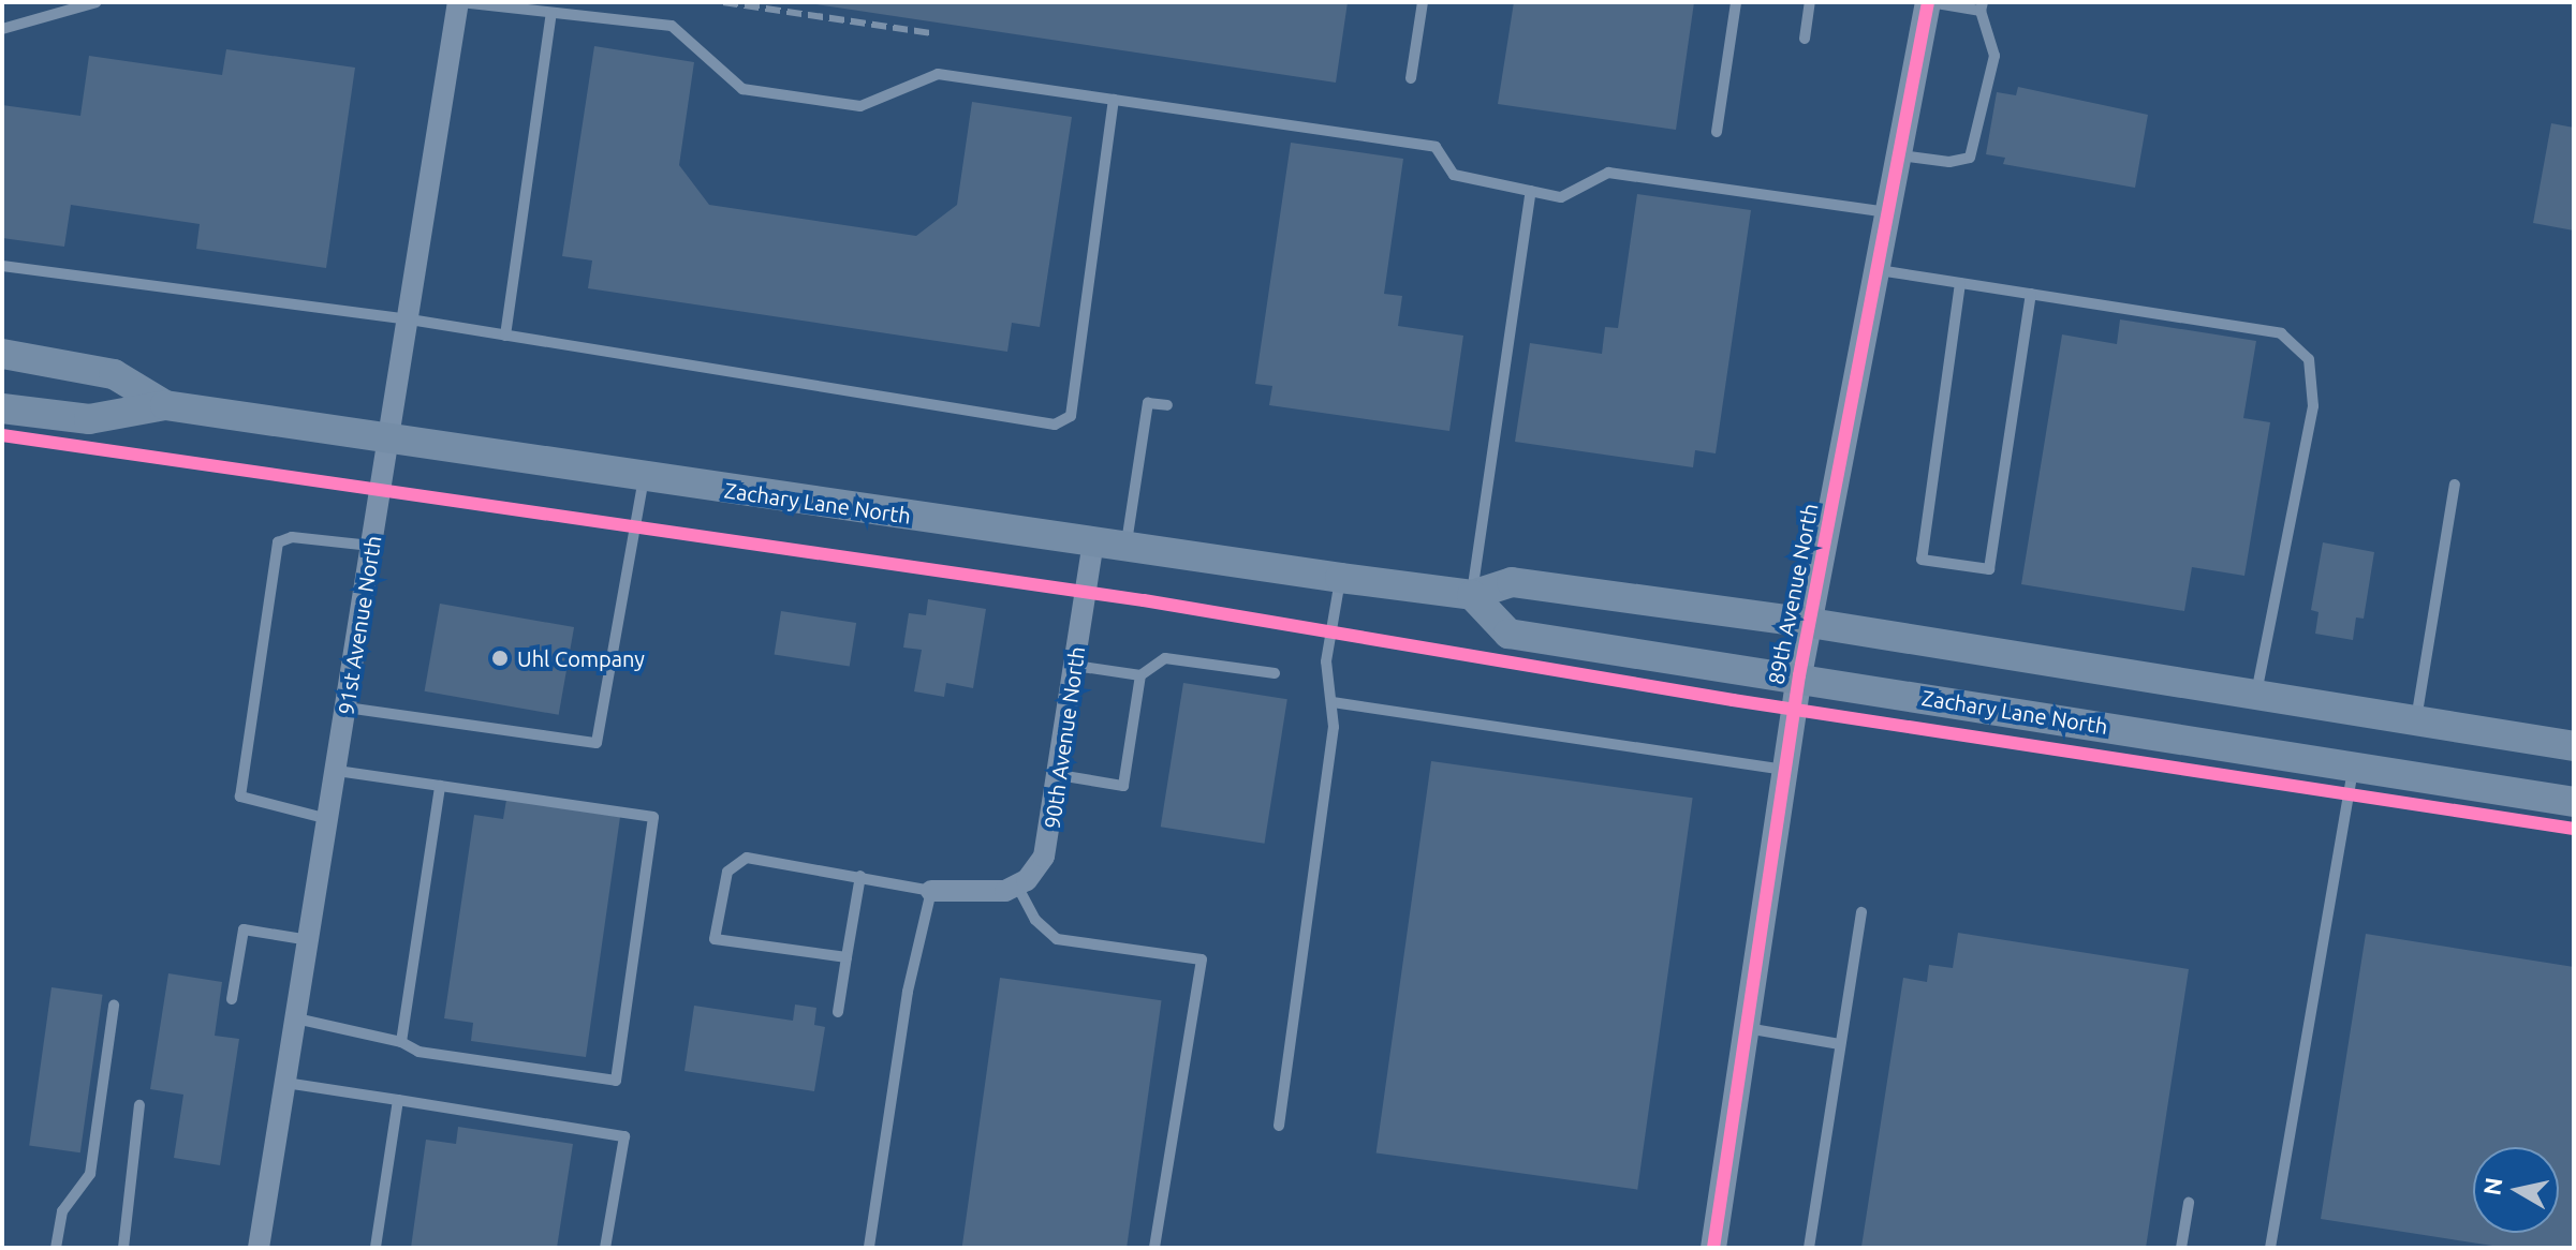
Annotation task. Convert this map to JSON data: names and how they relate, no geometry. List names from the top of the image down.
{
  "streets": {
    "main road": ["Zachary Lane North"],
    "street": ["89th Avenue North", "91st Avenue North", "90th Avenue North"]
  },
  "crossings": [
    ["Zachary Lane North", "89th Avenue North"],
    ["Zachary Lane North", "91st Avenue North"],
    ["Zachary Lane North", "90th Avenue North"]
  ],
  "places": ["Uhl Company"],
  "north": "left"
}
